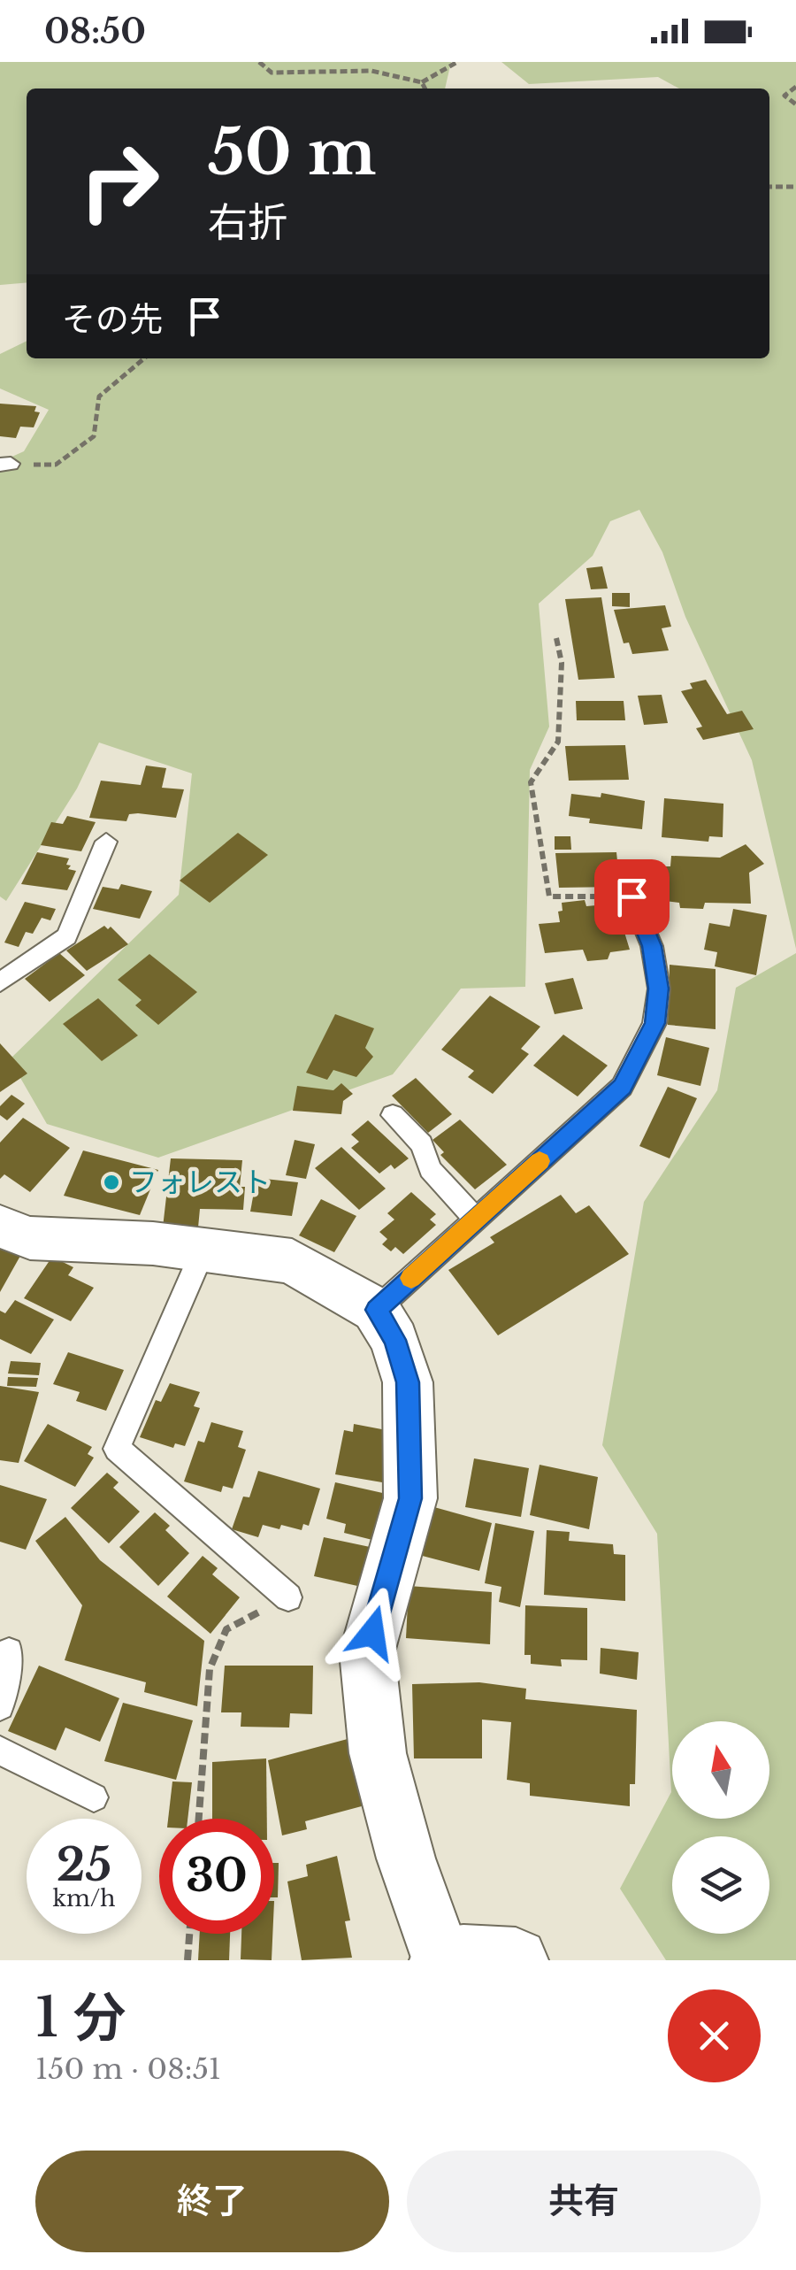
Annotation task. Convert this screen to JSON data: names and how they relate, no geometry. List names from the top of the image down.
{
  "places": ["フォレスト"],
  "north": "top",
  "page": {
    "status": "08:50",
    "turn": ["50 m", "右折"],
    "then": "その先",
    "speed": "25 km/h",
    "limit": "30",
    "heading": ["1 分", "150 m · 08:51"],
    "buttons": ["終了", "共有"]
  }
}
